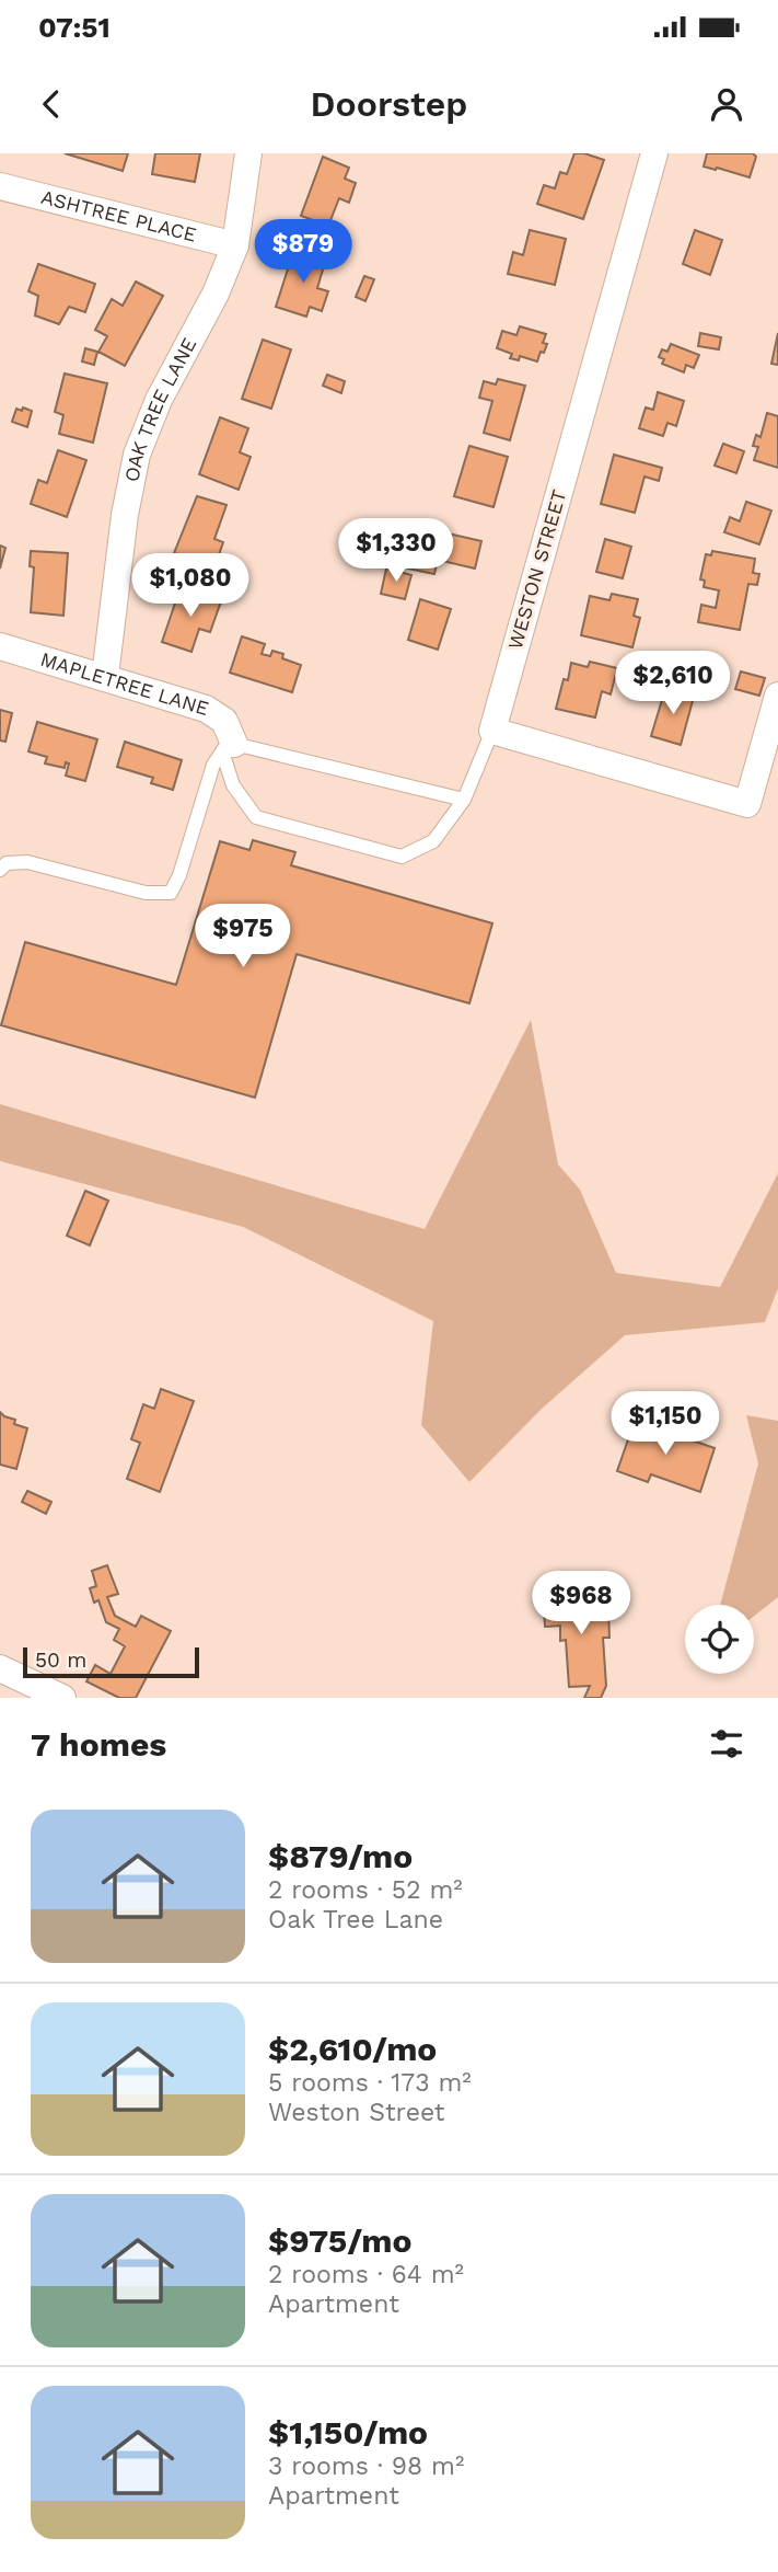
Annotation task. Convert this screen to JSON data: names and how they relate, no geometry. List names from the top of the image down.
{
  "streets": {
    "street": [
      "ASHTREE PLACE",
      "OAK TREE LANE",
      "WESTON STREET",
      "MAPLETREE LANE"
    ]
  },
  "crossings": [
    ["ASHTREE PLACE", "OAK TREE LANE"],
    ["OAK TREE LANE", "MAPLETREE LANE"]
  ],
  "scale_bar": "50 m",
  "page": {
    "status": "07:51",
    "header": "Doorstep",
    "price": [
      "$879",
      "$1,330",
      "$1,080",
      "$2,610",
      "$975",
      "$1,150",
      "$968"
    ],
    "scale": "50 m",
    "heading": "7 homes",
    "list": [
      {
        "name": "$879/mo",
        "note": "2 rooms · 52 m² · Oak Tree Lane"
      },
      {
        "name": "$2,610/mo",
        "note": "5 rooms · 173 m² · Weston Street"
      },
      {
        "name": "$975/mo",
        "note": "2 rooms · 64 m² · Apartment"
      },
      {
        "name": "$1,150/mo",
        "note": "3 rooms · 98 m² · Apartment"
      }
    ]
  }
}
